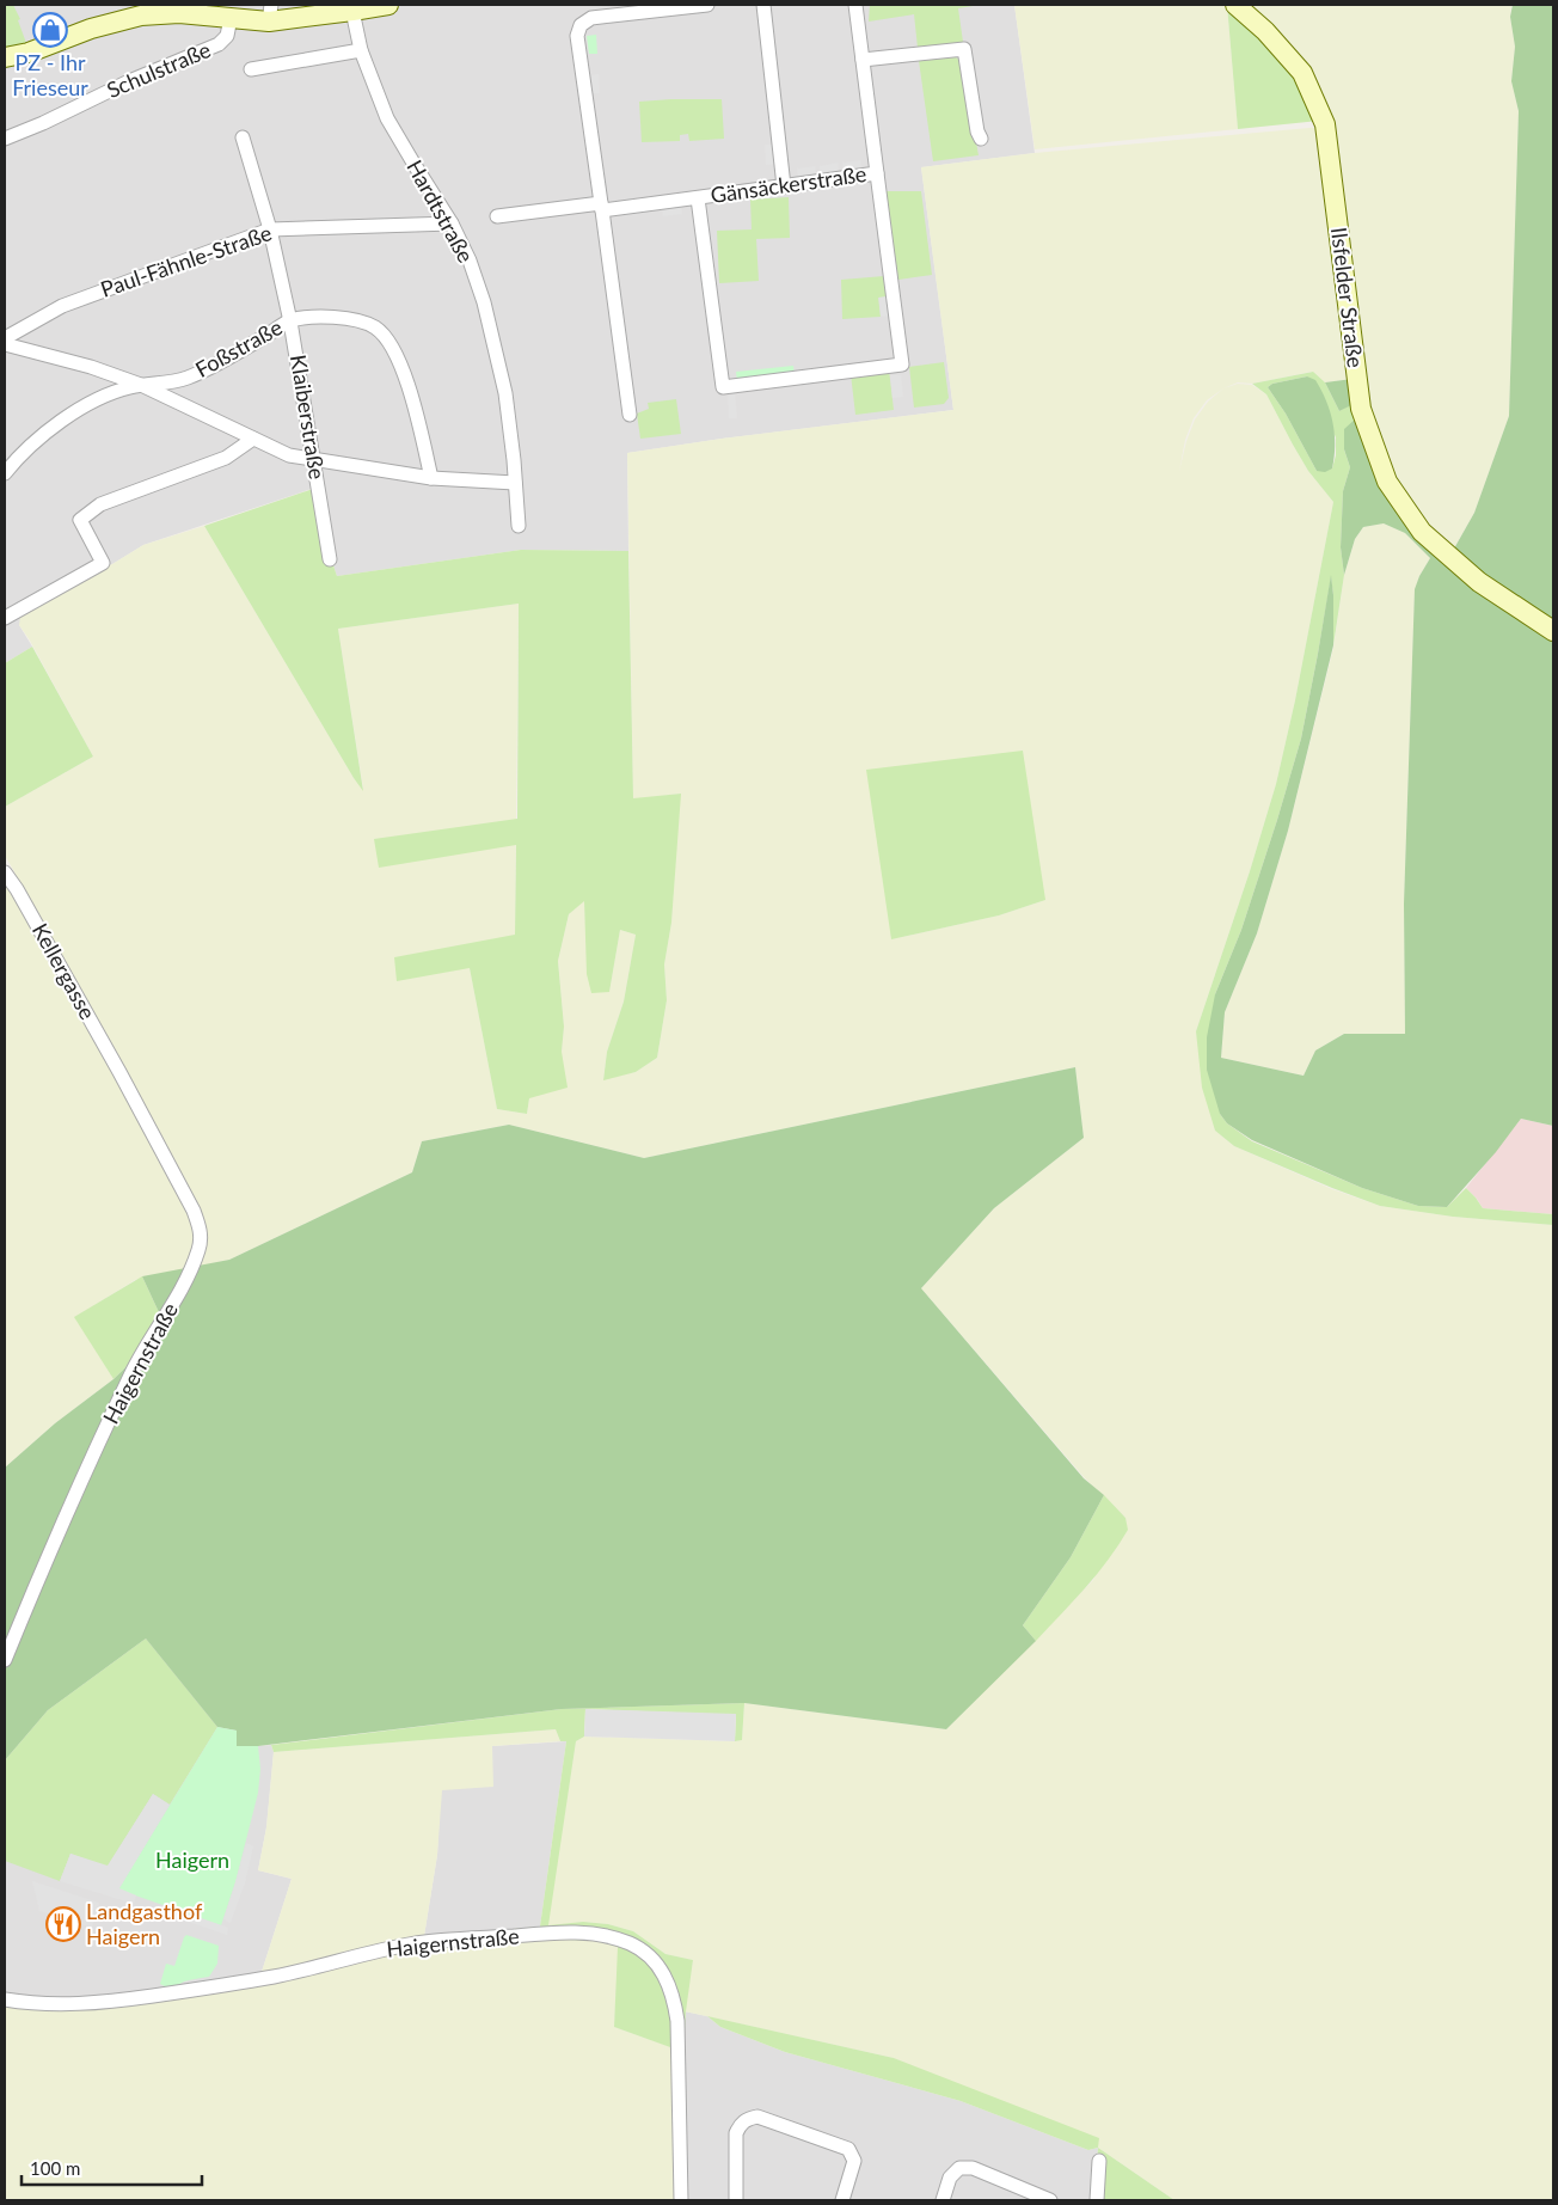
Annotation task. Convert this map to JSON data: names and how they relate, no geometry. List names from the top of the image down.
{
  "streets": {
    "main road": ["Ilsfelder Straße"],
    "street": [
      "Schulstraße",
      "Gänsäckerstraße",
      "Hardtstraße",
      "Paul-Fähnle-Straße",
      "Foßstraße",
      "Klaiberstraße",
      "Kellergasse",
      "Haigernstraße"
    ]
  },
  "crossings": [
    ["Hardtstraße", "Paul-Fähnle-Straße"],
    ["Paul-Fähnle-Straße", "Klaiberstraße"],
    ["Foßstraße", "Klaiberstraße"],
    ["Kellergasse", "Haigernstraße"]
  ],
  "parks": ["Haigern"],
  "places": {
    "shop": ["PZ - Ihr Frieseur"],
    "restaurant": ["Landgasthof Haigern"]
  },
  "scale_bar": "100 m"
}
